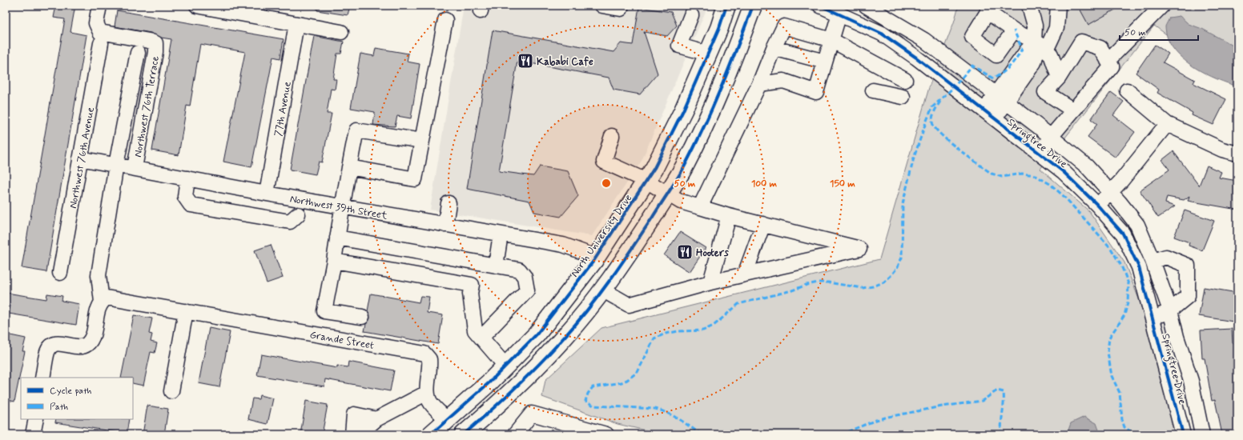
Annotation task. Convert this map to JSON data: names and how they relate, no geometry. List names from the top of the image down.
{
  "streets": {
    "main road": ["North University Drive"],
    "street": [
      "Northwest 76th Terrace",
      "77th Avenue",
      "Springtree Drive",
      "Northwest 76th Avenue",
      "Northwest 39th Street",
      "Grande Street"
    ]
  },
  "crossings": [
    ["Northwest 76th Terrace", "Northwest 76th Avenue"],
    ["Northwest 76th Terrace", "Northwest 39th Street"],
    ["77th Avenue", "Northwest 39th Street"],
    ["Northwest 76th Avenue", "Northwest 39th Street"],
    ["Northwest 39th Street", "North University Drive"]
  ],
  "places": {
    "restaurant": ["Kababi Cafe", "Hooters"]
  },
  "legend": ["Cycle path", "Path"],
  "scale_bar": "50 m",
  "rings": ["50 m", "100 m", "150 m"]
}
